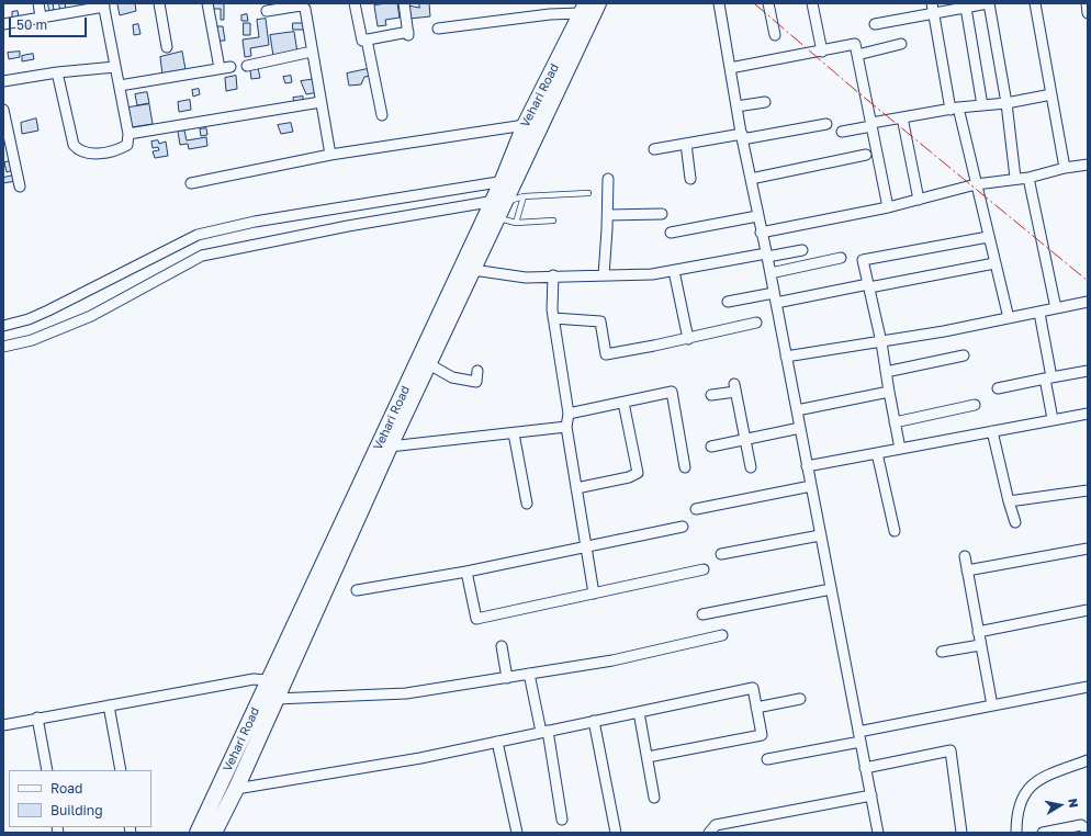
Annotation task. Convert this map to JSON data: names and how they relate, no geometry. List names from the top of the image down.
{
  "streets": {
    "main road": ["Vehari Road"]
  },
  "legend": ["Road", "Building"],
  "scale_bar": "50 m",
  "north": "right"
}
